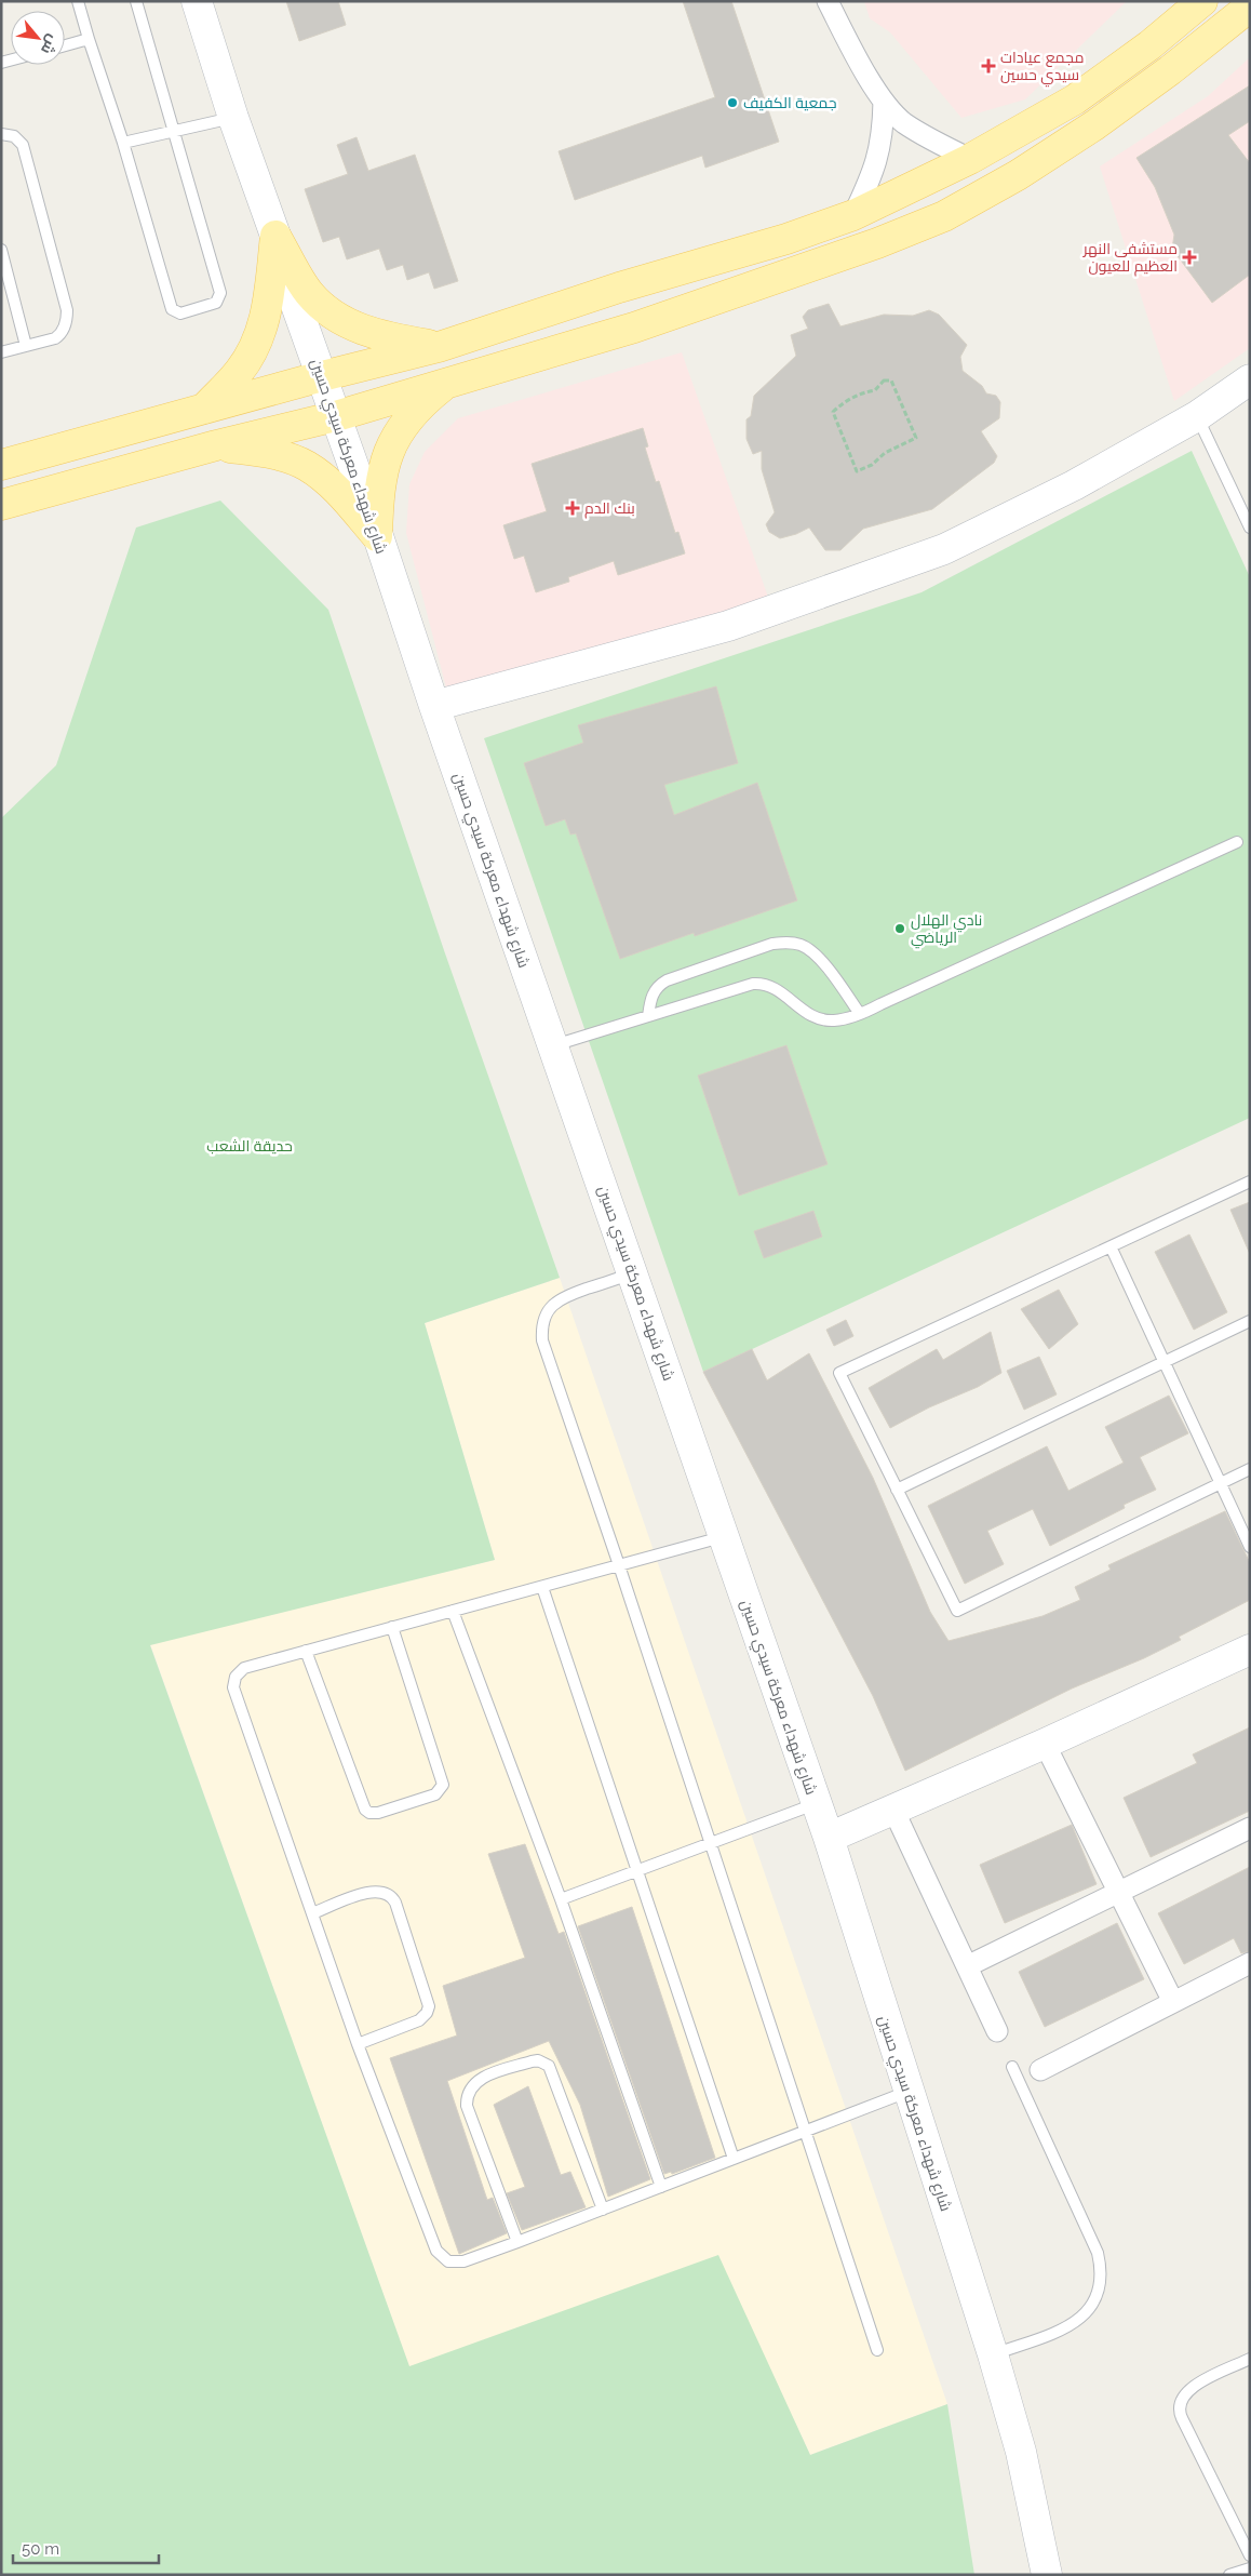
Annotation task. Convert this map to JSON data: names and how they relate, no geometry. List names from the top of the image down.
{
  "streets": {
    "main road": ["شارع شهداء معركة سيدي حسين"]
  },
  "parks": ["حديقة الشعب"],
  "places": {
    "health": ["مجمع عيادات سيدي حسين", "مستشفى النهر العظيم للعيون", "بنك الدم"],
    "other": ["جمعية الكفيف", "نادي الهلال الرياضي"]
  },
  "scale_bar": "50 m",
  "north": "bottom right"
}
